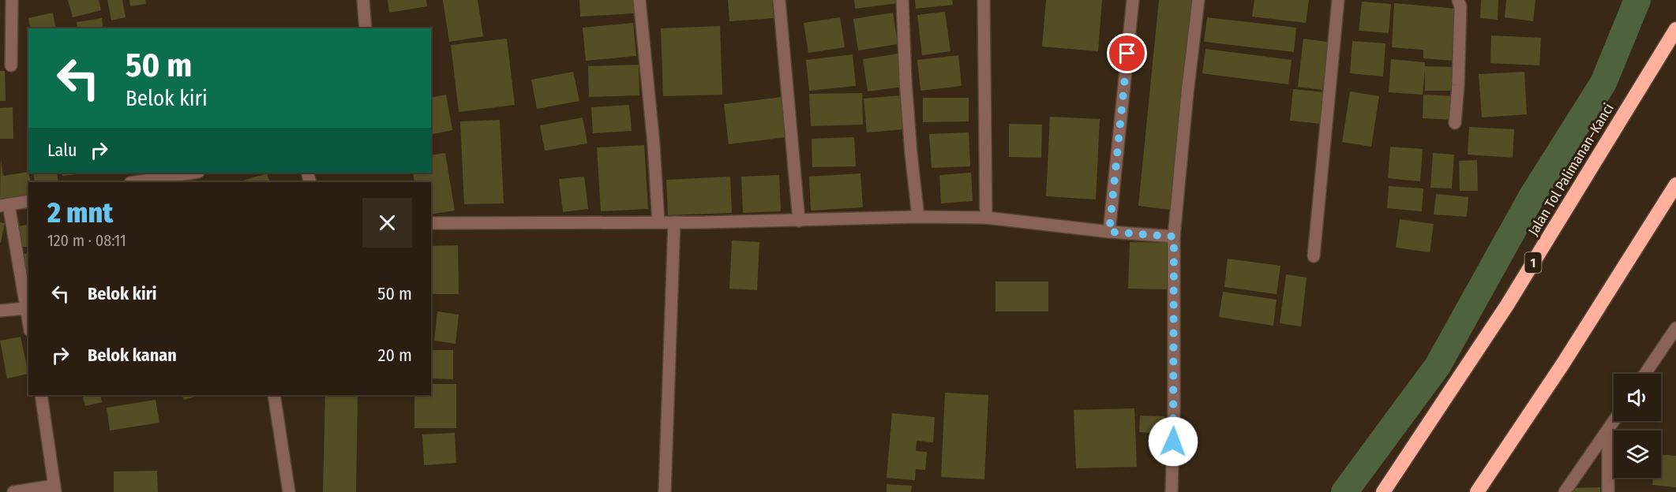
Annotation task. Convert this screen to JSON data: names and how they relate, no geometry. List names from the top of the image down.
{
  "streets": {
    "highway": ["Jalan Tol Palimanan–Kanci", "1"]
  },
  "page": {
    "turn": ["50 m", "Belok kiri"],
    "then": "Lalu",
    "heading": ["2 mnt", "120 m · 08:11"],
    "list": [
      {
        "name": "Belok kiri",
        "value": "50 m"
      },
      {
        "name": "Belok kanan",
        "value": "20 m"
      }
    ]
  }
}
